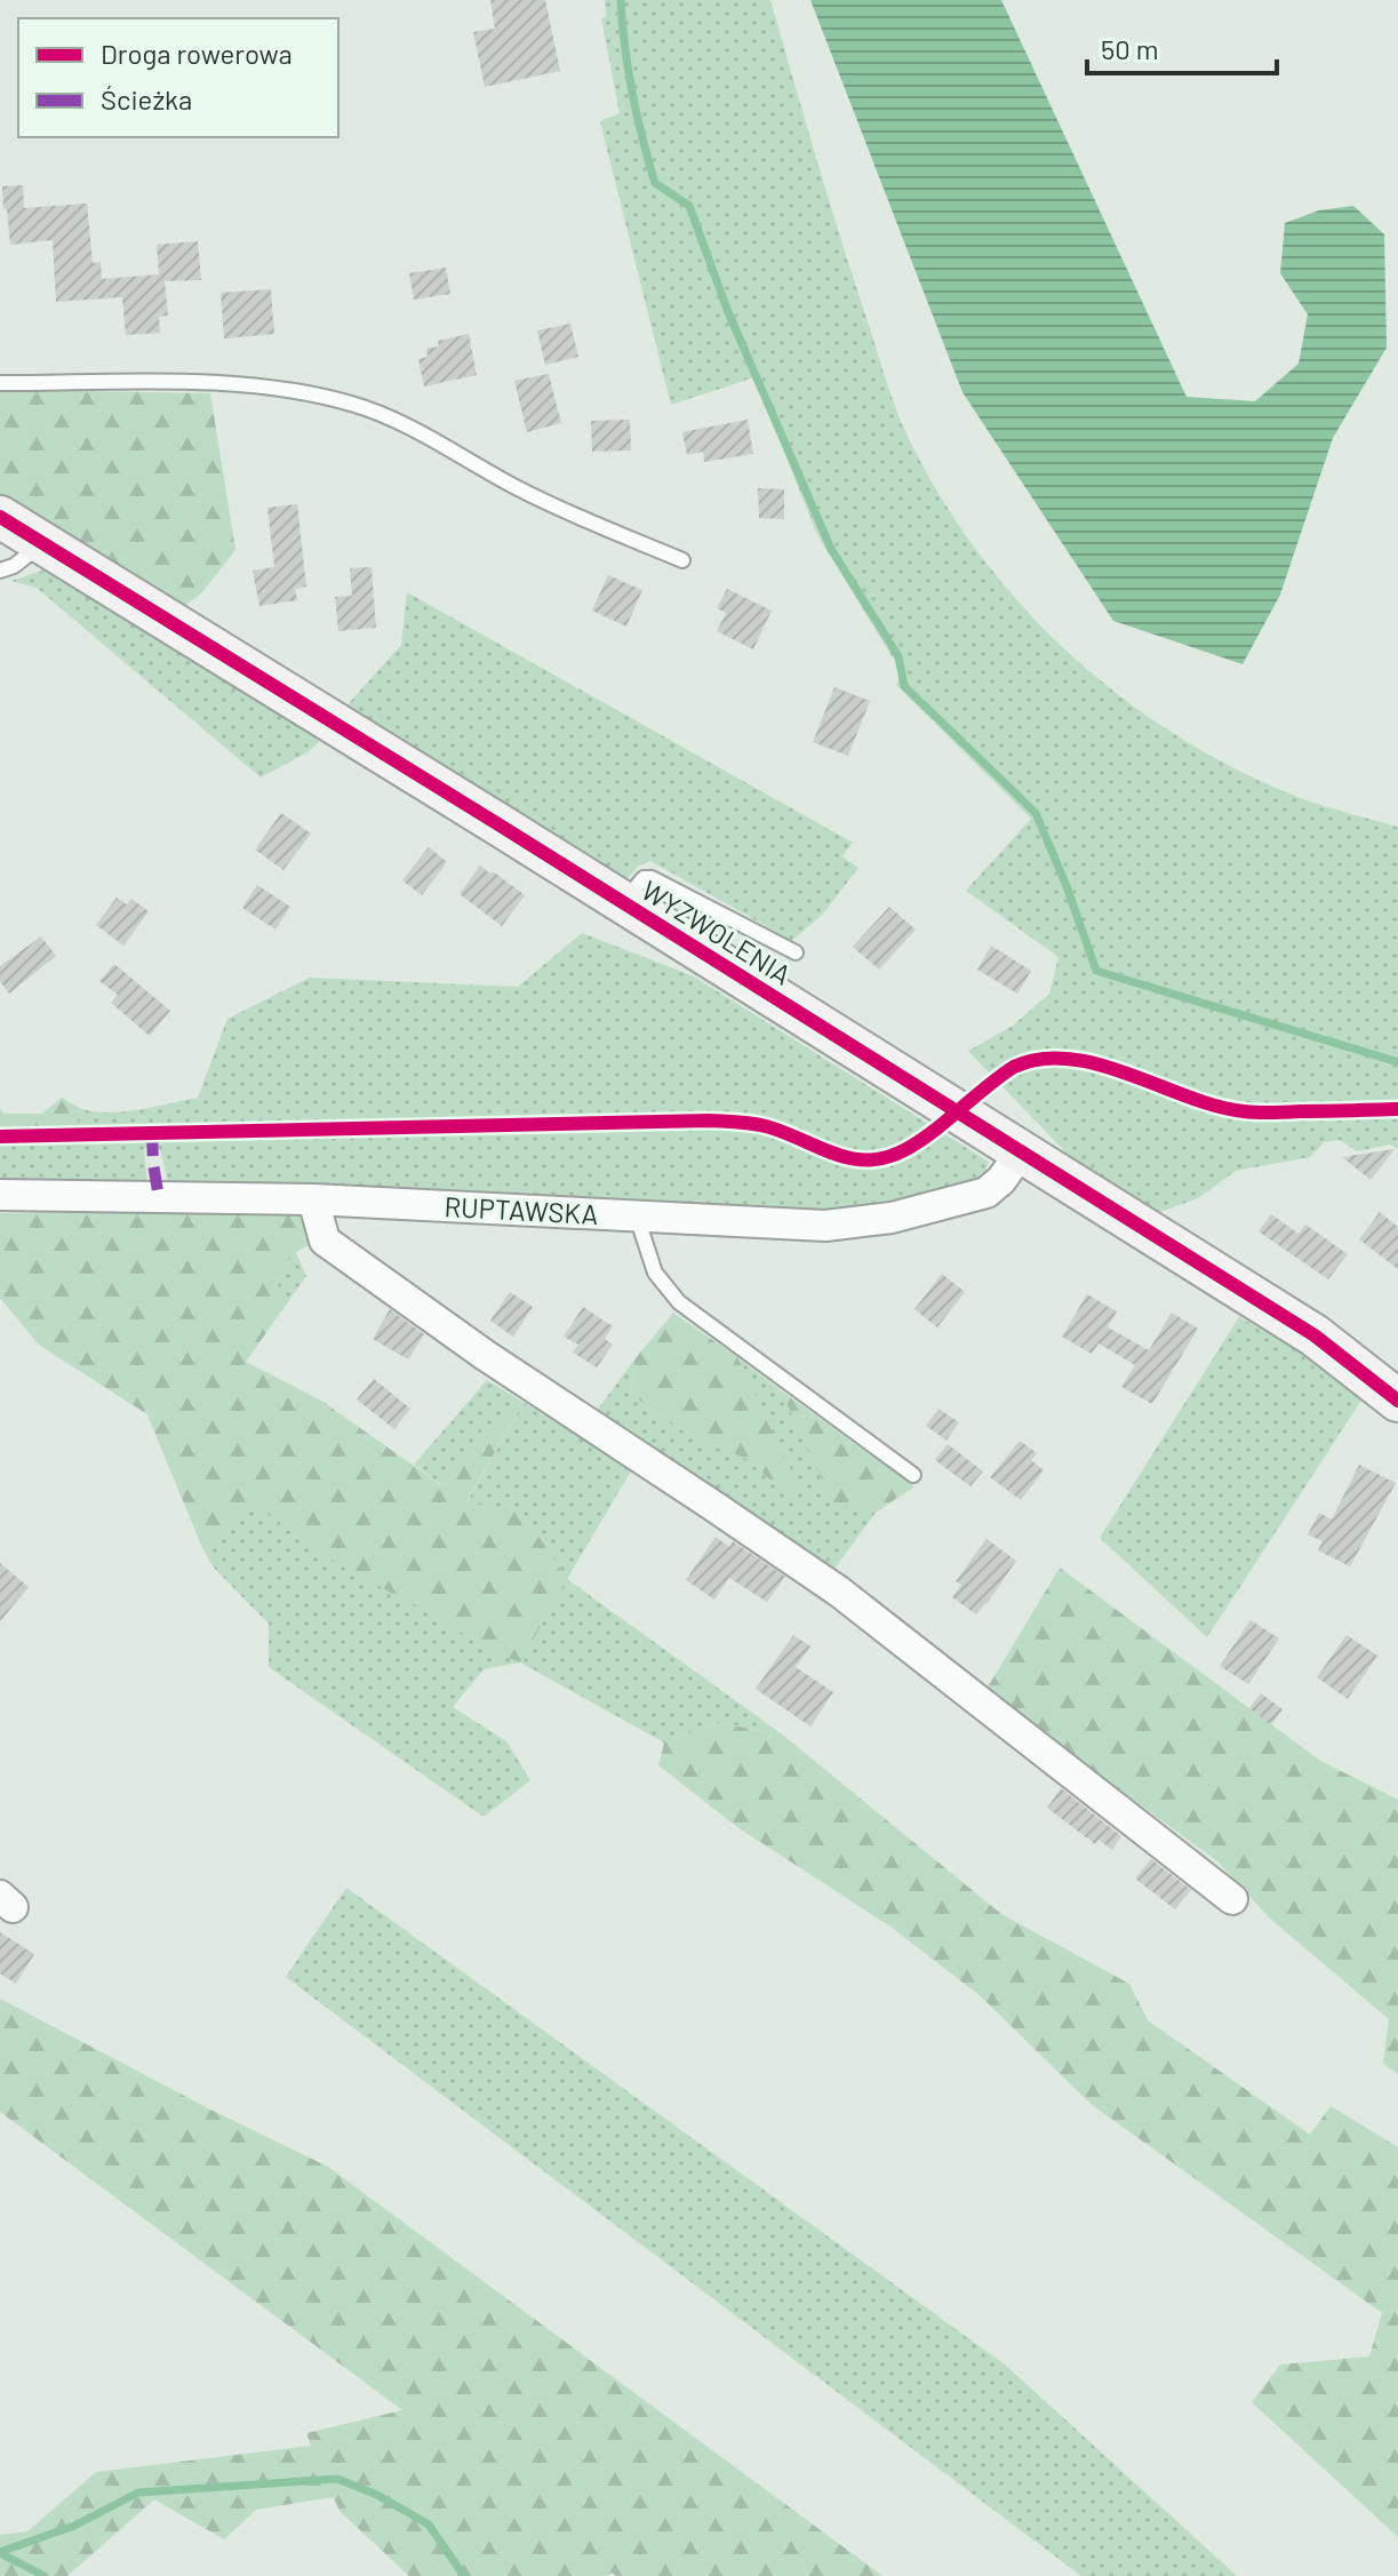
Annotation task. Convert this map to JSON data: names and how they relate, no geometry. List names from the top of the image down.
{
  "streets": {
    "street": ["WYZWOLENIA", "RUPTAWSKA"]
  },
  "crossings": [
    ["WYZWOLENIA", "RUPTAWSKA"]
  ],
  "legend": ["Droga rowerowa", "Ścieżka"],
  "scale_bar": "50 m"
}
